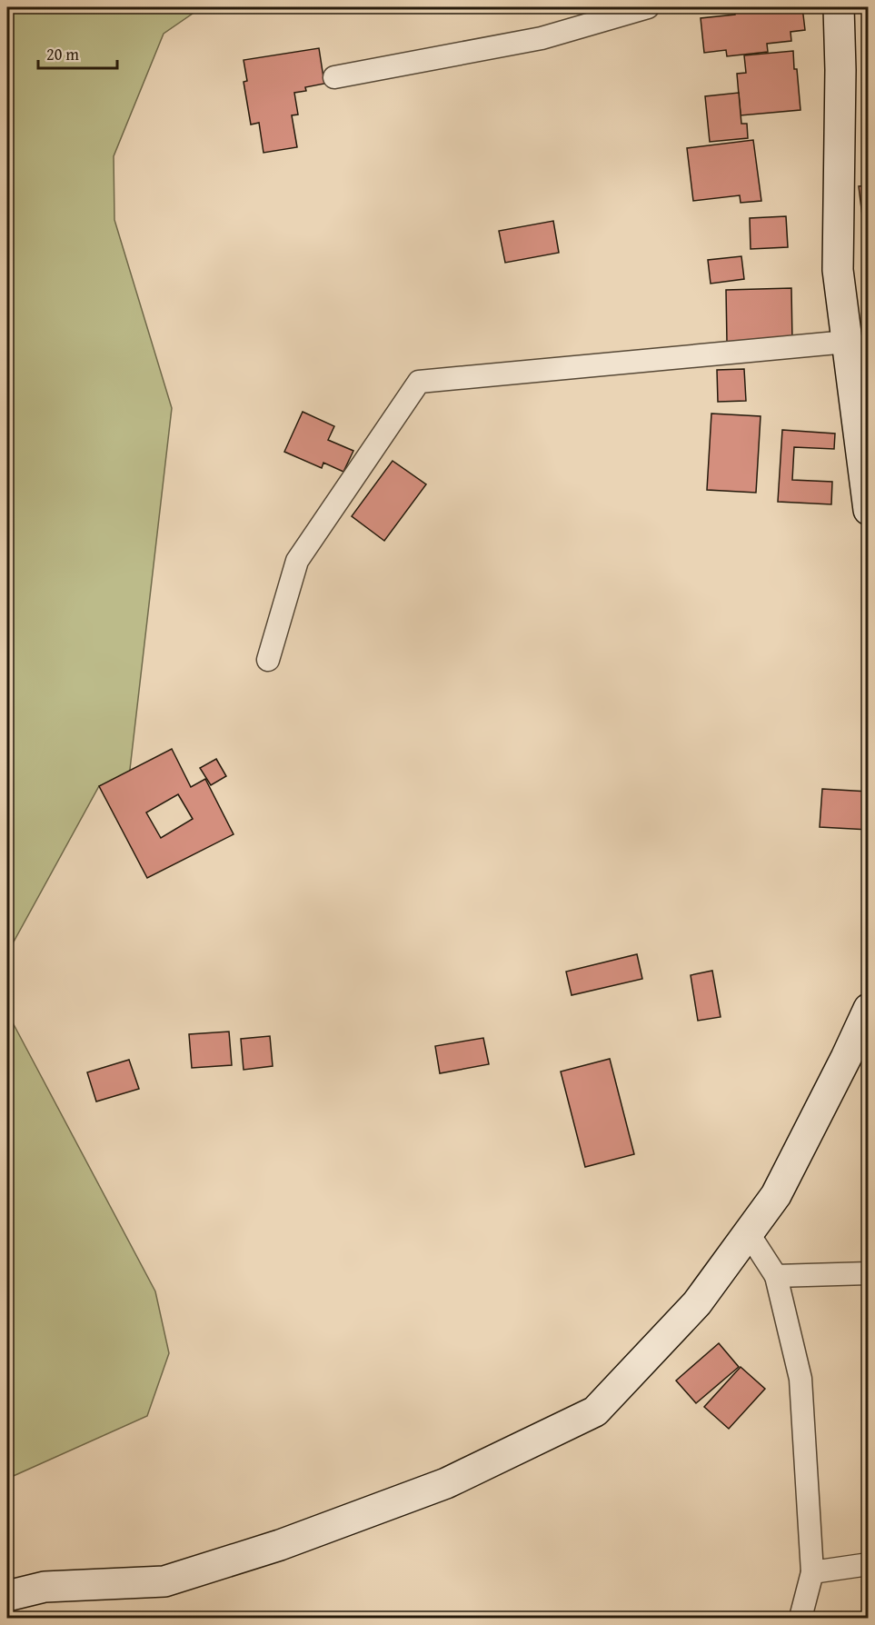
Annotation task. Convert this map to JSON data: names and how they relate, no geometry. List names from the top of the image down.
{
  "scale_bar": "20 m"
}
